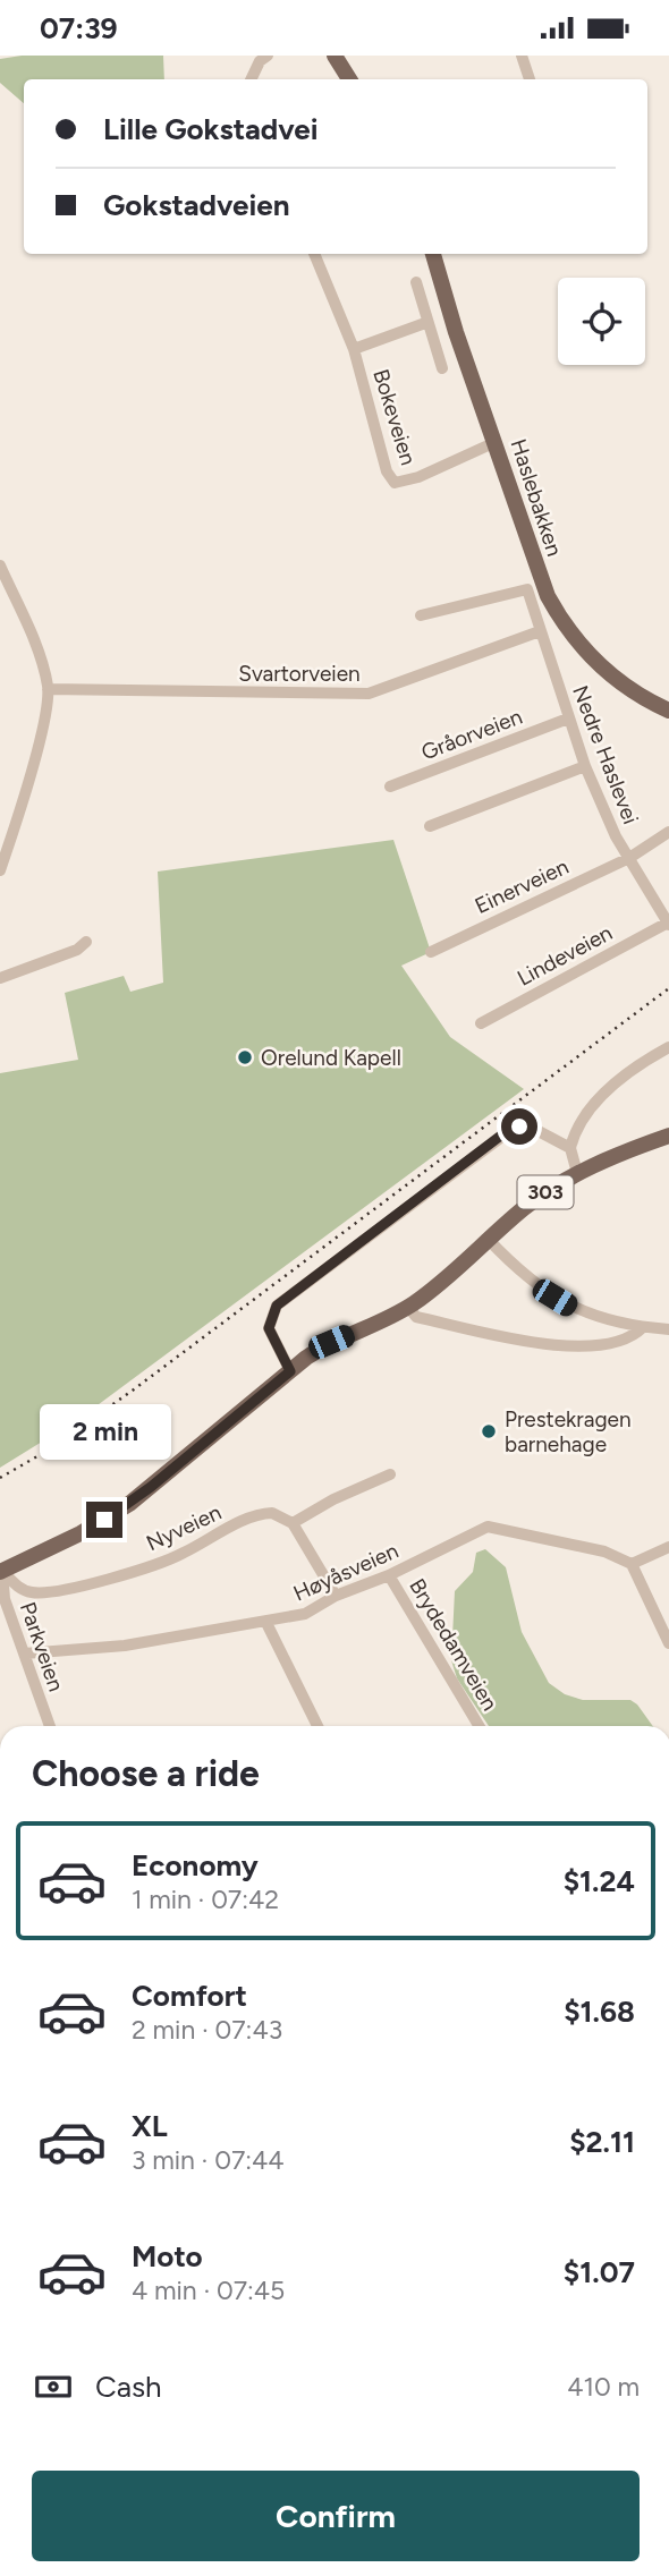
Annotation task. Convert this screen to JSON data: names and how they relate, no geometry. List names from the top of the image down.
{
  "streets": {
    "main road": ["Haslebakken", "303"],
    "street": [
      "Bokeveien",
      "Svartorveien",
      "Gråorveien",
      "Nedre Haslevei",
      "Einerveien",
      "Lindeveien",
      "Nyveien",
      "Høyåsveien",
      "Brydedamveien",
      "Parkveien"
    ]
  },
  "crossings": [
    ["Bokeveien", "Haslebakken"],
    ["Svartorveien", "Nedre Haslevei"],
    ["Gråorveien", "Nedre Haslevei"],
    ["Nedre Haslevei", "Einerveien"],
    ["Nedre Haslevei", "Lindeveien"],
    ["303", "Nyveien"],
    ["303", "Parkveien"],
    ["Nyveien", "Parkveien"],
    ["Høyåsveien", "Brydedamveien"],
    ["Høyåsveien", "Parkveien"]
  ],
  "places": ["Orelund Kapell", "Prestekragen barnehage"],
  "page": {
    "status": "07:39",
    "banner": ["Lille Gokstadvei", "Gokstadveien"],
    "bubble": "2 min",
    "heading": "Choose a ride",
    "list": [
      {
        "name": "Economy",
        "note": "1 min · 07:42",
        "value": "$1.24"
      },
      {
        "name": "Comfort",
        "note": "2 min · 07:43",
        "value": "$1.68"
      },
      {
        "name": "XL",
        "note": "3 min · 07:44",
        "value": "$2.11"
      },
      {
        "name": "Moto",
        "note": "4 min · 07:45",
        "value": "$1.07"
      }
    ],
    "pay": ["Cash", "410 m"],
    "buttons": "Confirm"
  }
}
